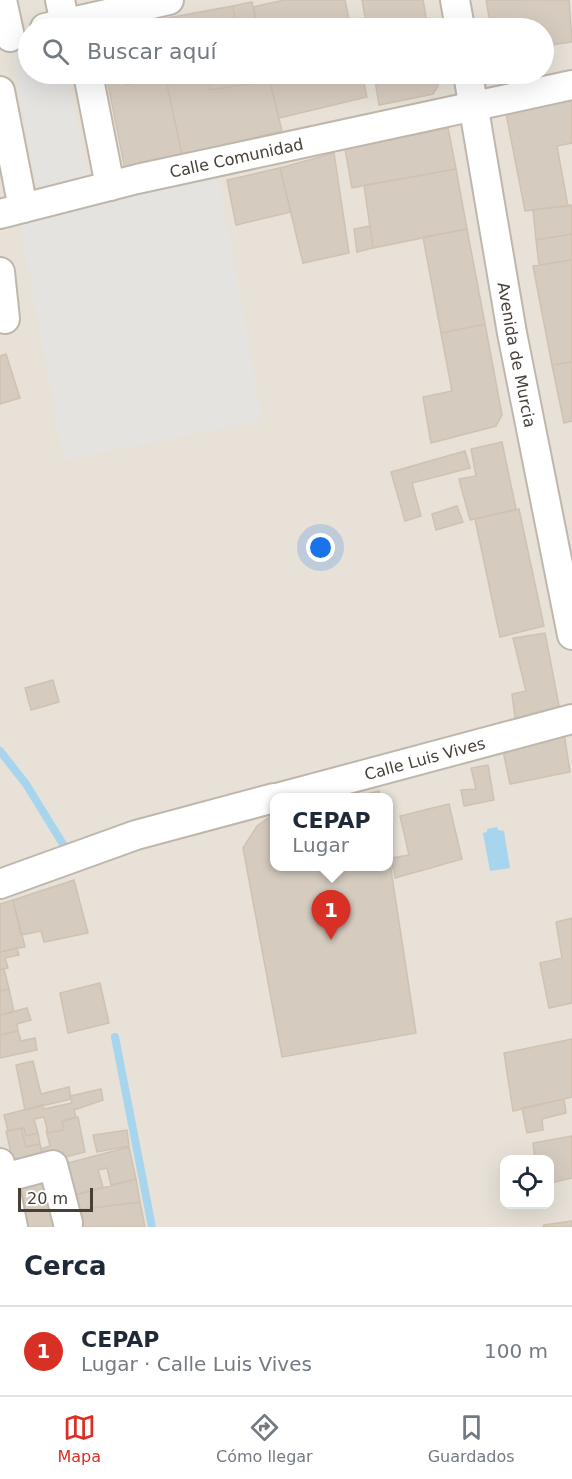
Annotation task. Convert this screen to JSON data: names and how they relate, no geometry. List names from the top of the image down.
{
  "streets": {
    "street": ["Calle Comunidad", "Avenida de Murcia", "Calle Luis Vives"]
  },
  "crossings": [
    ["Calle Comunidad", "Avenida de Murcia"]
  ],
  "scale_bar": "20 m",
  "page": {
    "search": "Buscar aquí",
    "popup": ["CEPAP", "Lugar"],
    "pins": "1",
    "scale": "20 m",
    "heading": "Cerca",
    "list": [
      {
        "mark": "1",
        "name": "CEPAP",
        "note": "Lugar · Calle Luis Vives",
        "value": "100 m"
      }
    ],
    "nav": ["Mapa", "Cómo llegar", "Guardados"]
  }
}
